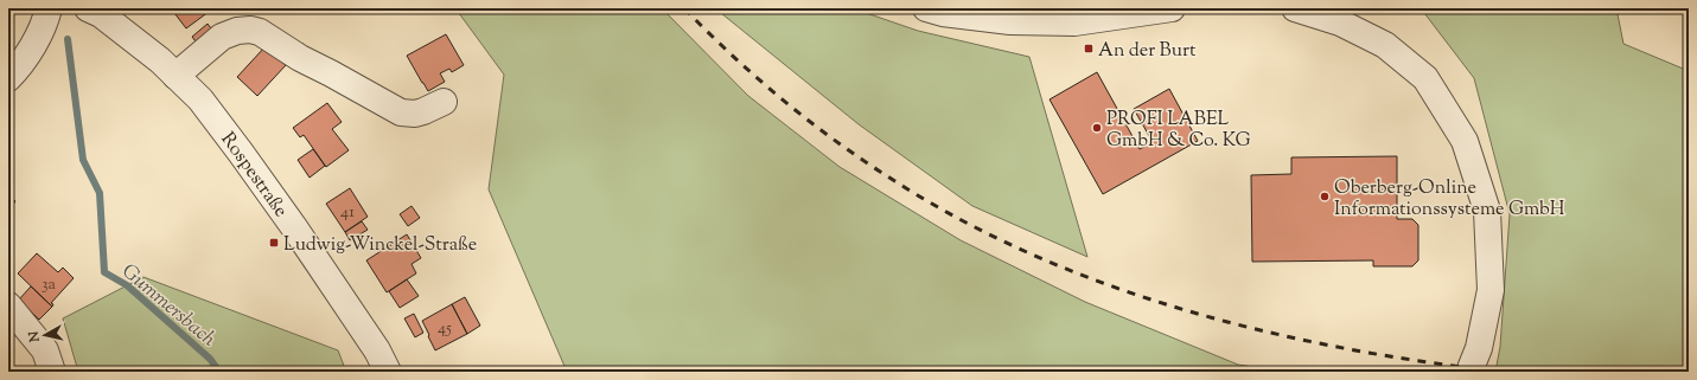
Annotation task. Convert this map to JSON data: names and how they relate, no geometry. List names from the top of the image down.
{
  "streets": {
    "street": ["Rospestraße"]
  },
  "water": ["Gummersbach"],
  "places": {
    "transit": ["An der Burt", "Ludwig-Winckel-Straße"],
    "other": ["PROFI LABEL GmbH & Co. KG", "Oberberg-Online Informationssysteme GmbH"]
  },
  "house_numbers": ["41", "3a", "45"],
  "north": "left"
}
